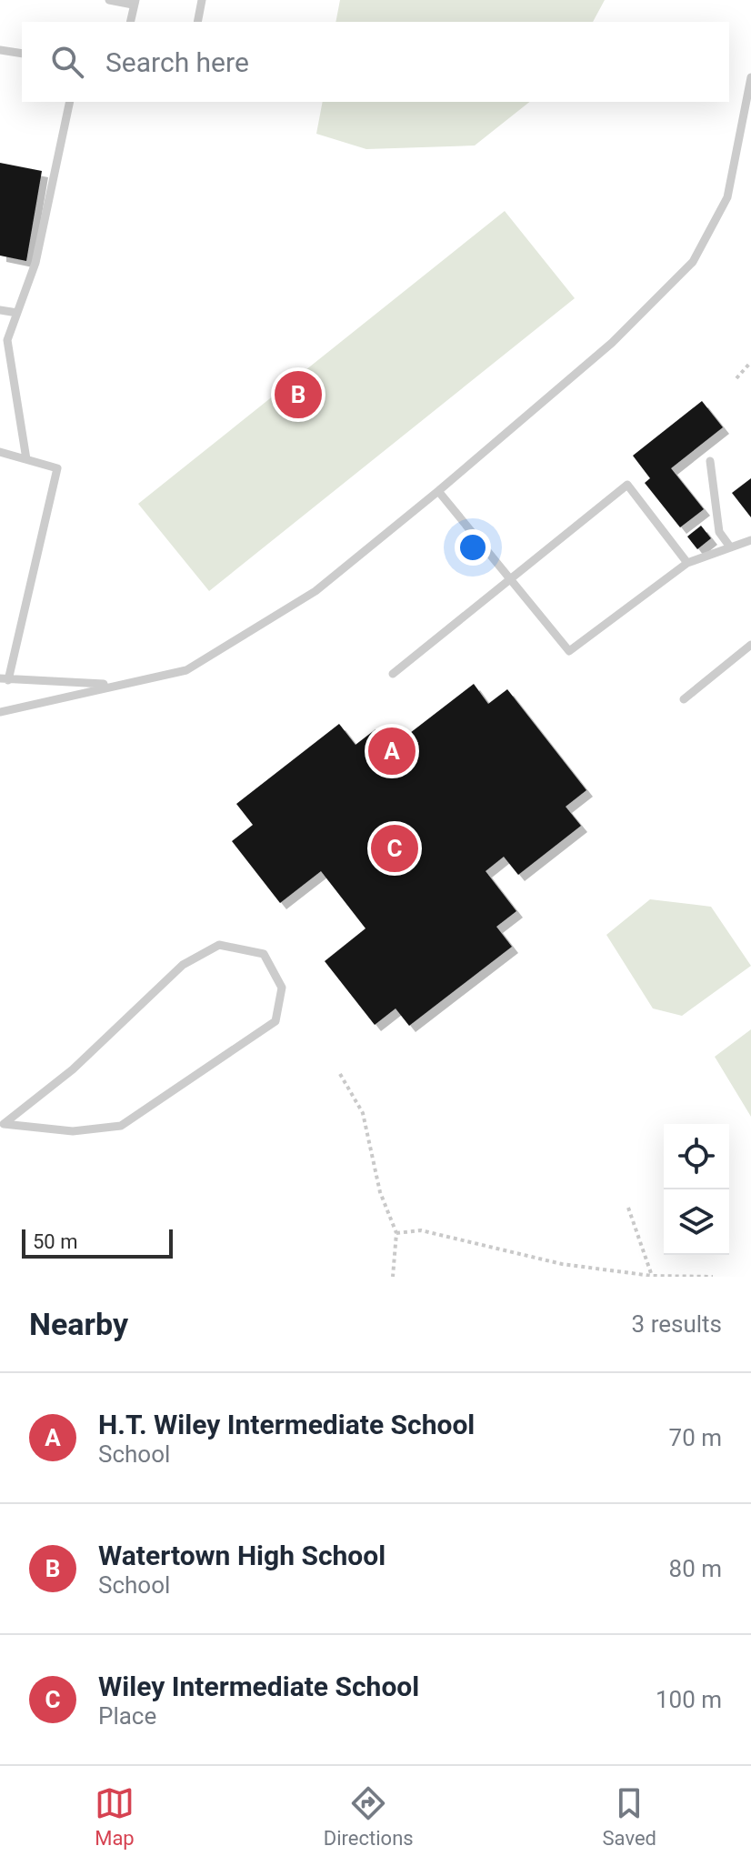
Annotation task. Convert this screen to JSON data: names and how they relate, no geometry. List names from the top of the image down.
{
  "scale_bar": "50 m",
  "page": {
    "search": "Search here",
    "pins": ["B", "A", "C"],
    "scale": "50 m",
    "heading": ["Nearby", "3 results"],
    "list": [
      {
        "mark": "A",
        "name": "H.T. Wiley Intermediate School",
        "note": "School",
        "value": "70 m"
      },
      {
        "mark": "B",
        "name": "Watertown High School",
        "note": "School",
        "value": "80 m"
      },
      {
        "mark": "C",
        "name": "Wiley Intermediate School",
        "note": "Place",
        "value": "100 m"
      }
    ],
    "nav": ["Map", "Directions", "Saved"]
  }
}
